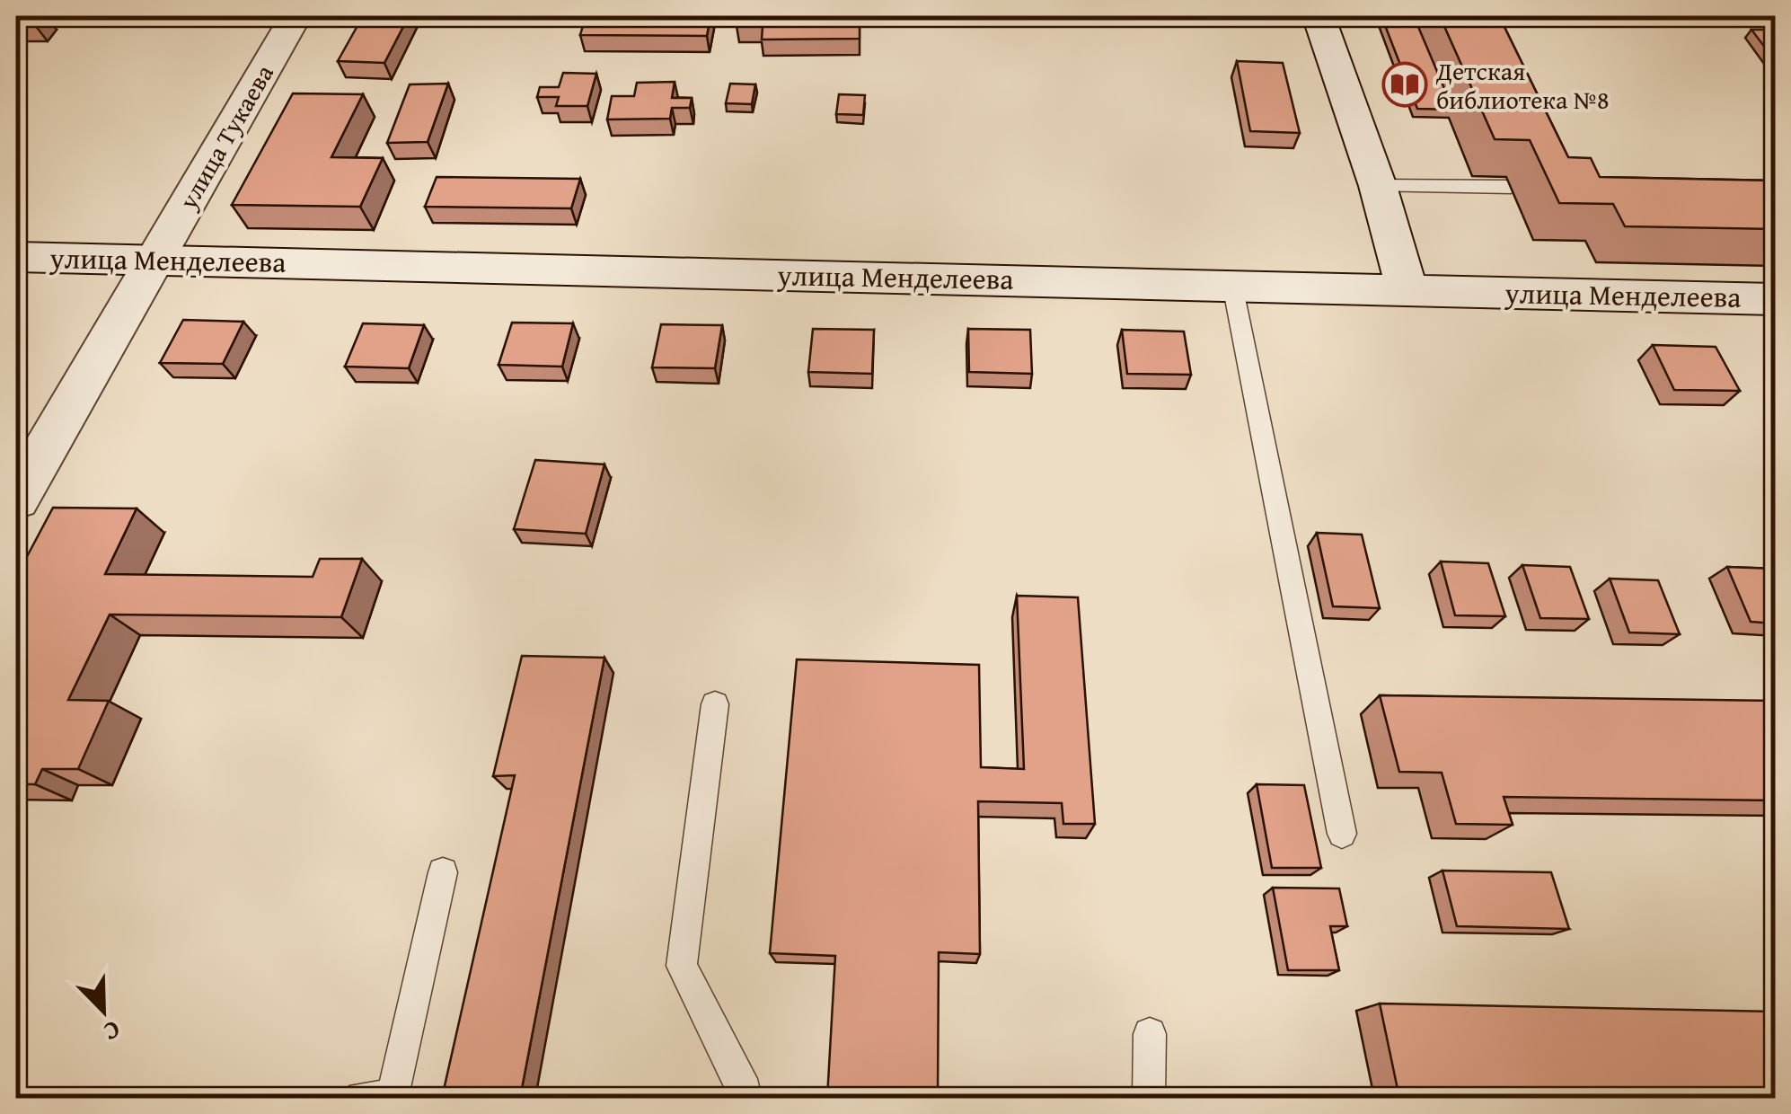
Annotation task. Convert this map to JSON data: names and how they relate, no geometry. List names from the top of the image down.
{
  "streets": {
    "street": ["улица Тукаева", "улица Менделеева"]
  },
  "crossings": [
    ["улица Тукаева", "улица Менделеева"]
  ],
  "places": {
    "library": ["Детская библиотека №8"]
  },
  "north": "bottom right"
}
